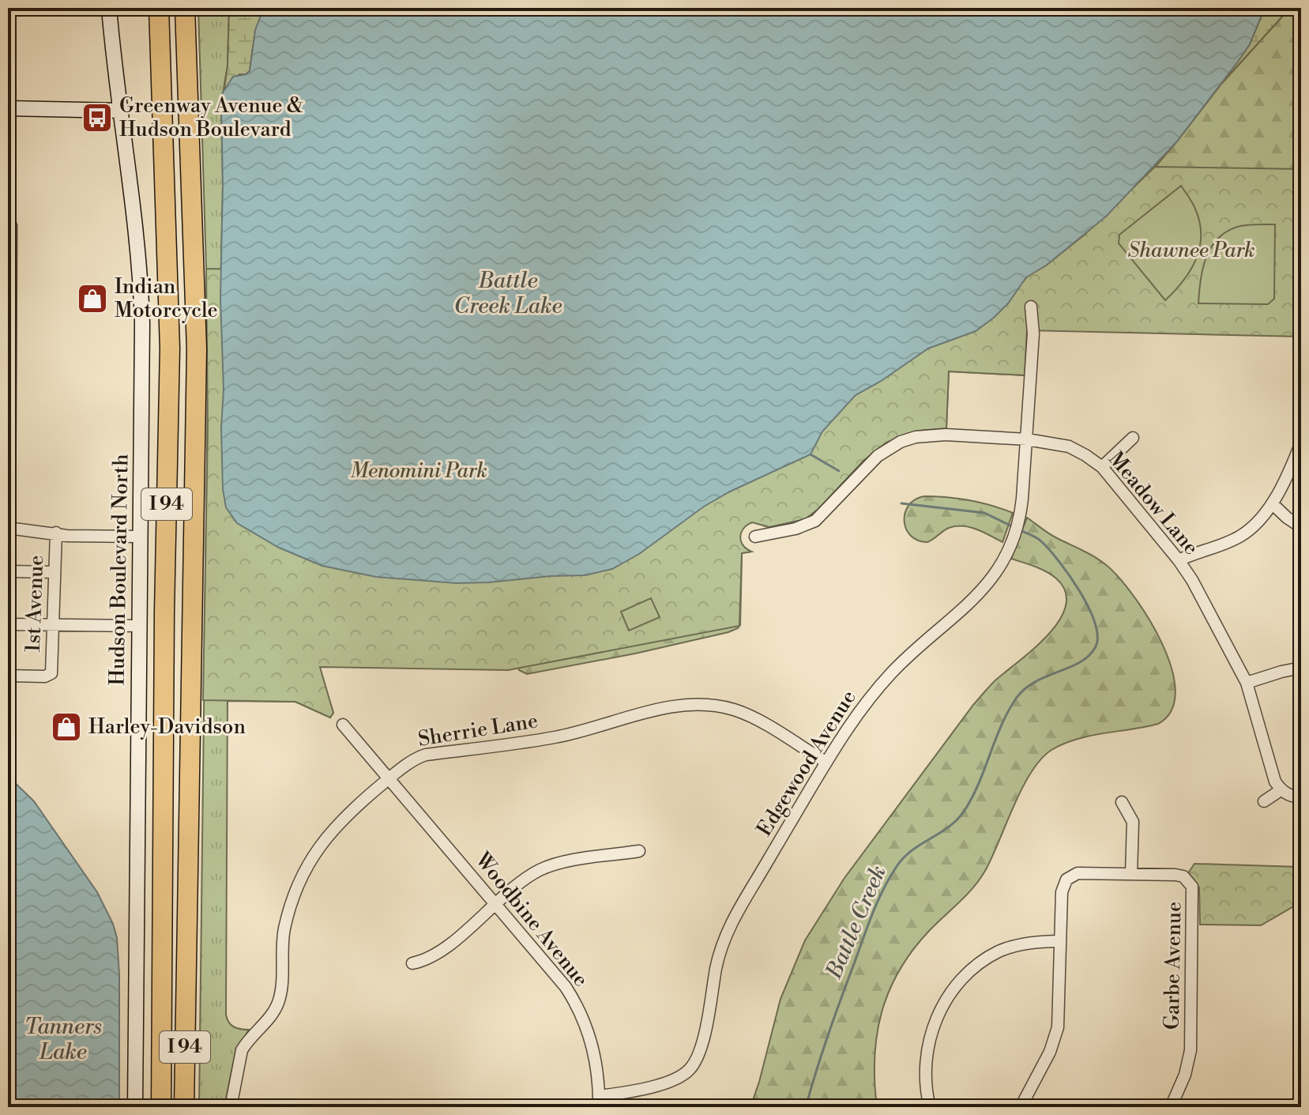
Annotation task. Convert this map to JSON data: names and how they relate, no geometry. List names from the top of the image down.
{
  "streets": {
    "highway": ["I 94"],
    "street": [
      "Meadow Lane",
      "Hudson Boulevard North",
      "1st Avenue",
      "Sherrie Lane",
      "Edgewood Avenue",
      "Woodbine Avenue",
      "Garbe Avenue"
    ]
  },
  "crossings": [
    ["Meadow Lane", "Edgewood Avenue"],
    ["Sherrie Lane", "Edgewood Avenue"],
    ["Sherrie Lane", "Woodbine Avenue"],
    ["Edgewood Avenue", "Woodbine Avenue"]
  ],
  "water": ["Battle Creek Lake", "Battle Creek", "Tanners Lake"],
  "parks": ["Shawnee Park", "Menomini Park"],
  "places": {
    "bus stop": ["Greenway Avenue & Hudson Boulevard"],
    "shop": ["Indian Motorcycle", "Harley-Davidson"]
  }
}
